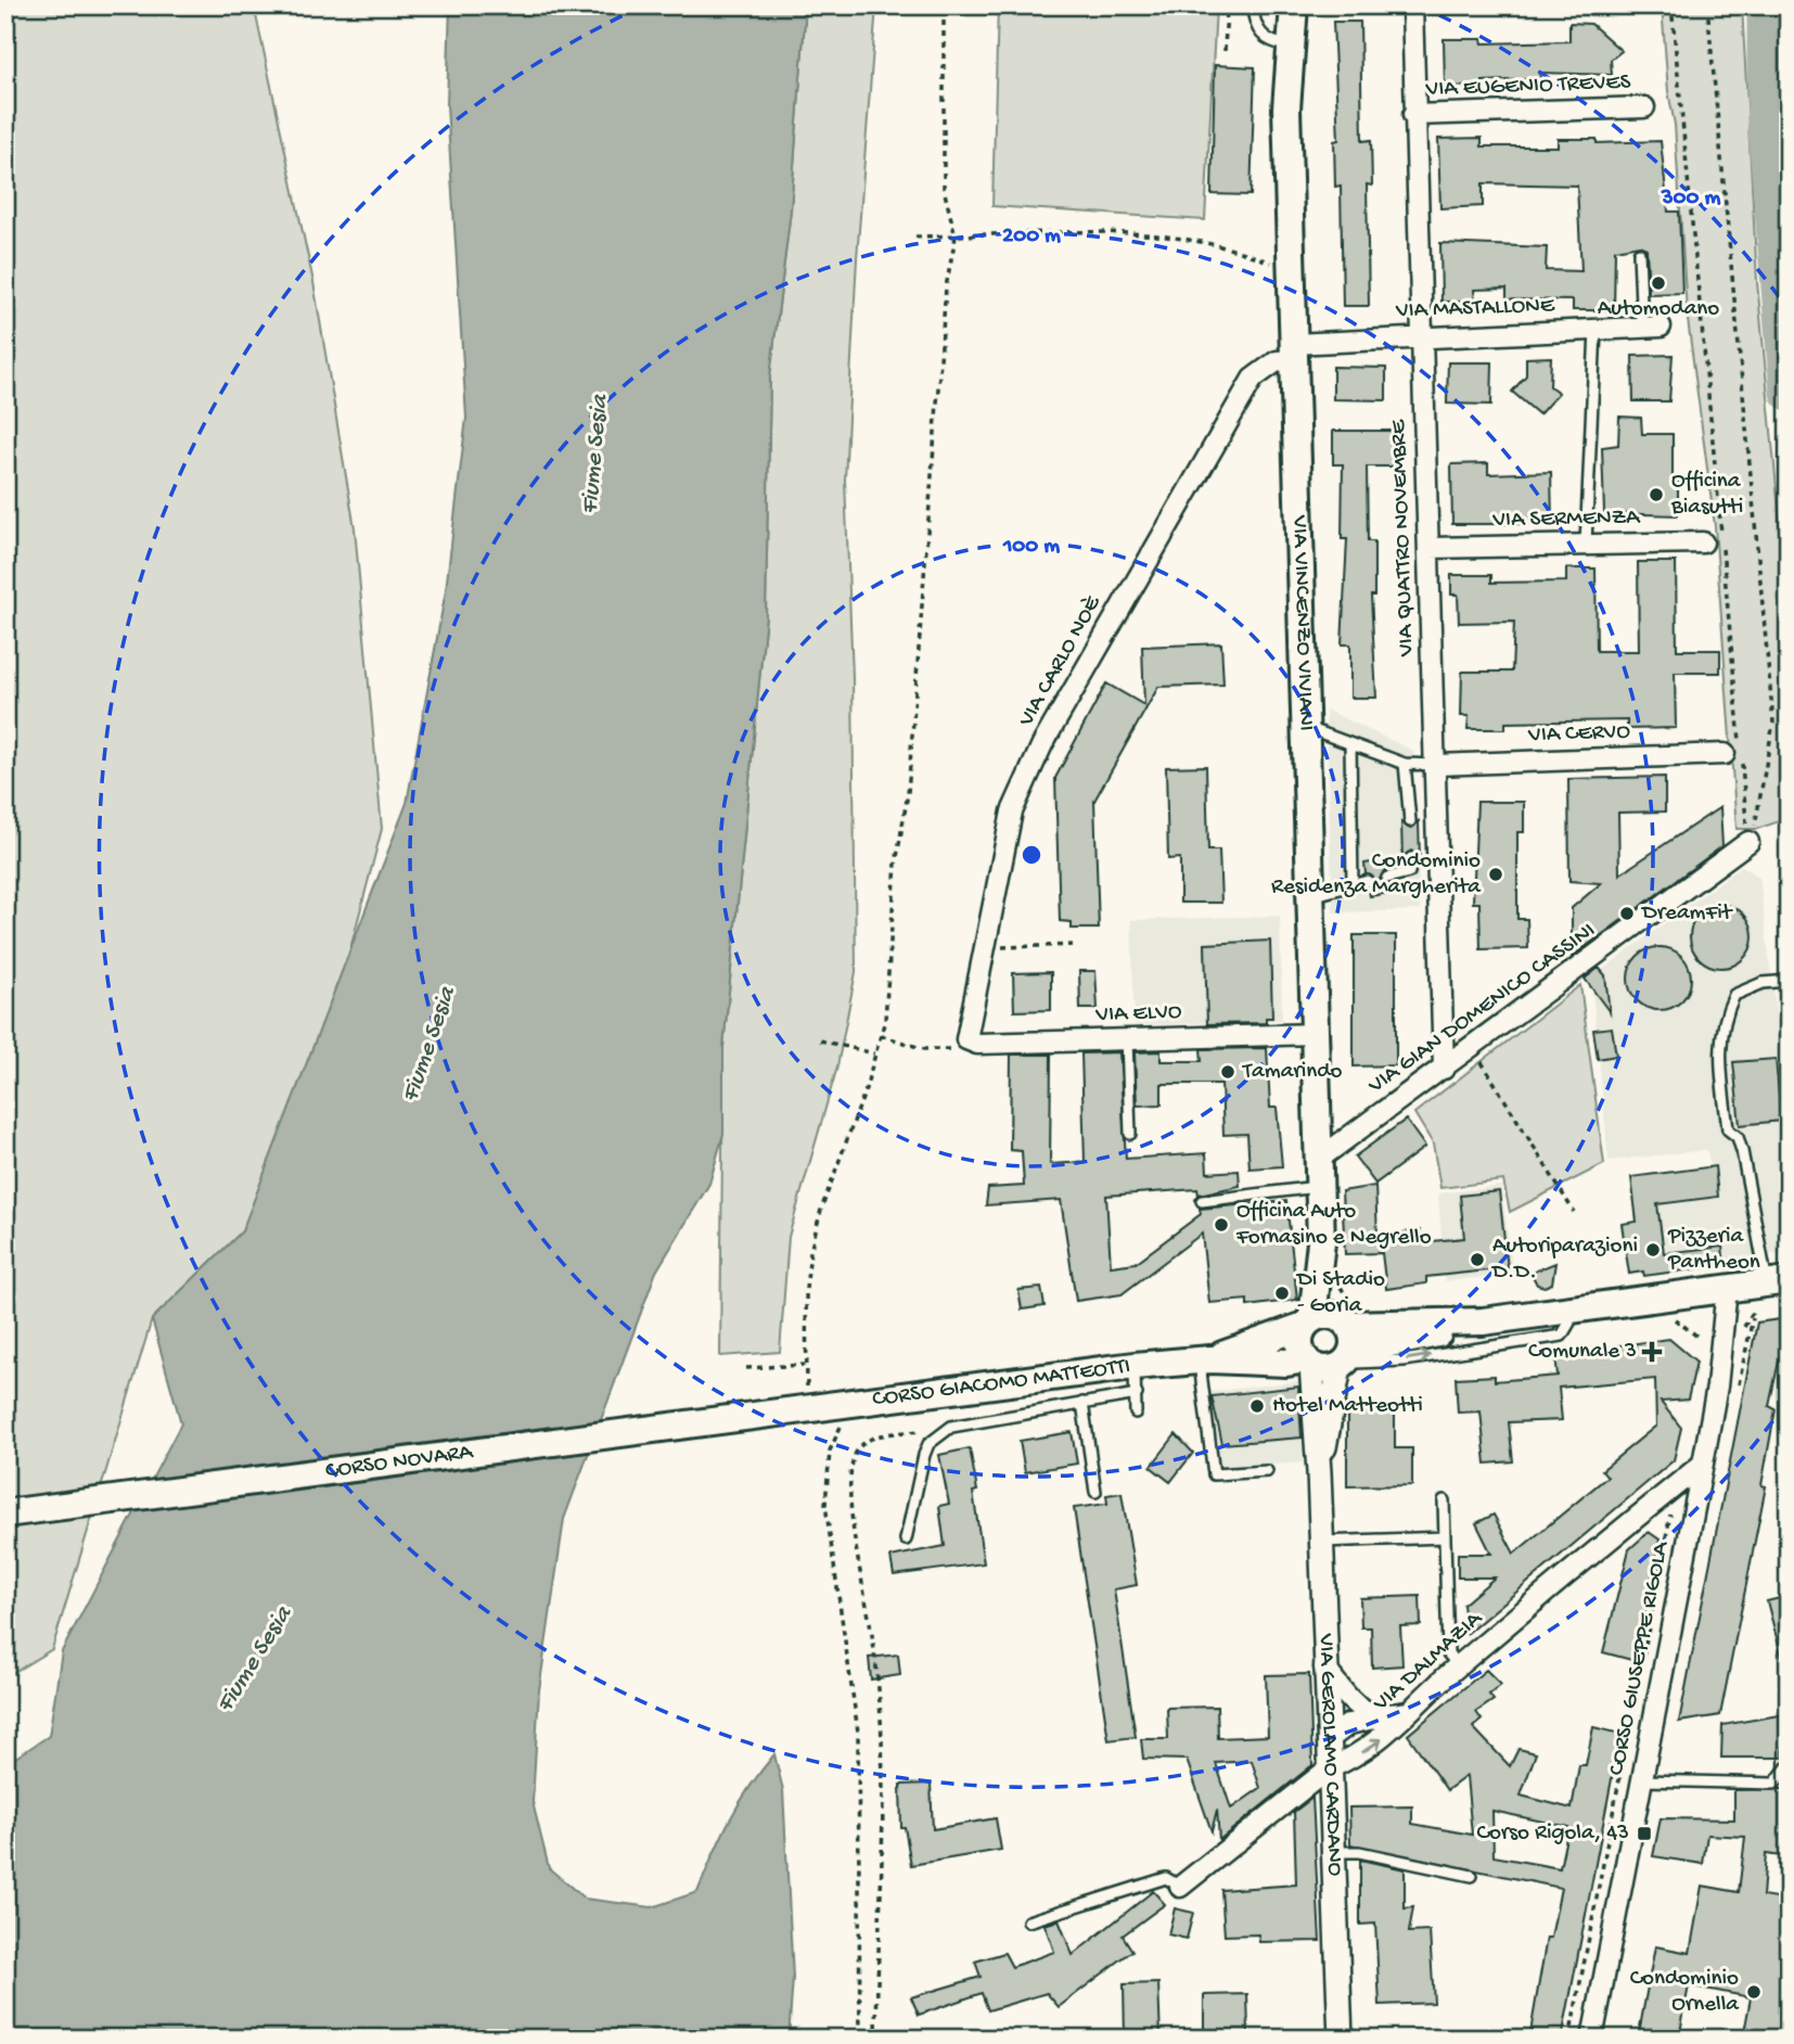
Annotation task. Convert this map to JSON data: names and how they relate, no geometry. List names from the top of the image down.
{
  "streets": {
    "main road": ["VIA VINCENZO VIVIANI", "CORSO GIACOMO MATTEOTTI", "CORSO NOVARA"],
    "street": [
      "VIA EUGENIO TREVES",
      "VIA MASTALLONE",
      "VIA SERMENZA",
      "VIA QUATTRO NOVEMBRE",
      "VIA CARLO NOÈ",
      "VIA CERVO",
      "VIA GIAN DOMENICO CASSINI",
      "VIA ELVO",
      "CORSO GIUSEPPE RIGOLA",
      "VIA DALMAZIA",
      "VIA GEROLAMO CARDANO"
    ]
  },
  "crossings": [
    ["VIA EUGENIO TREVES", "VIA QUATTRO NOVEMBRE"],
    ["VIA MASTALLONE", "VIA QUATTRO NOVEMBRE"],
    ["VIA MASTALLONE", "VIA VINCENZO VIVIANI"],
    ["VIA MASTALLONE", "VIA CARLO NOÈ"],
    ["VIA SERMENZA", "VIA QUATTRO NOVEMBRE"],
    ["VIA QUATTRO NOVEMBRE", "VIA CERVO"],
    ["VIA QUATTRO NOVEMBRE", "VIA GIAN DOMENICO CASSINI"],
    ["VIA VINCENZO VIVIANI", "VIA CARLO NOÈ"],
    ["VIA VINCENZO VIVIANI", "VIA GIAN DOMENICO CASSINI"],
    ["VIA VINCENZO VIVIANI", "VIA ELVO"],
    ["VIA VINCENZO VIVIANI", "CORSO GIACOMO MATTEOTTI"],
    ["VIA VINCENZO VIVIANI", "VIA GEROLAMO CARDANO"],
    ["VIA CARLO NOÈ", "VIA ELVO"],
    ["CORSO GIACOMO MATTEOTTI", "CORSO NOVARA"],
    ["CORSO GIACOMO MATTEOTTI", "CORSO GIUSEPPE RIGOLA"],
    ["CORSO GIACOMO MATTEOTTI", "VIA GEROLAMO CARDANO"],
    ["CORSO GIUSEPPE RIGOLA", "VIA DALMAZIA"],
    ["VIA DALMAZIA", "VIA GEROLAMO CARDANO"]
  ],
  "water": ["Fiume Sesia"],
  "places": {
    "other": [
      "Automodano",
      "Officina Biasutti",
      "Condominio Residenza Margherita",
      "DreamFit",
      "Tamarindo",
      "Officina Auto Fornasino e Negrello",
      "Pizzeria Pantheon",
      "Autoriparazioni D.D.",
      "Di Stadio - Goria",
      "Hotel Matteotti",
      "Condominio Ornella"
    ],
    "health": ["Comunale 3"],
    "transit": ["Corso Rigola, 43"]
  },
  "rings": ["300 m", "200 m", "100 m"]
}
